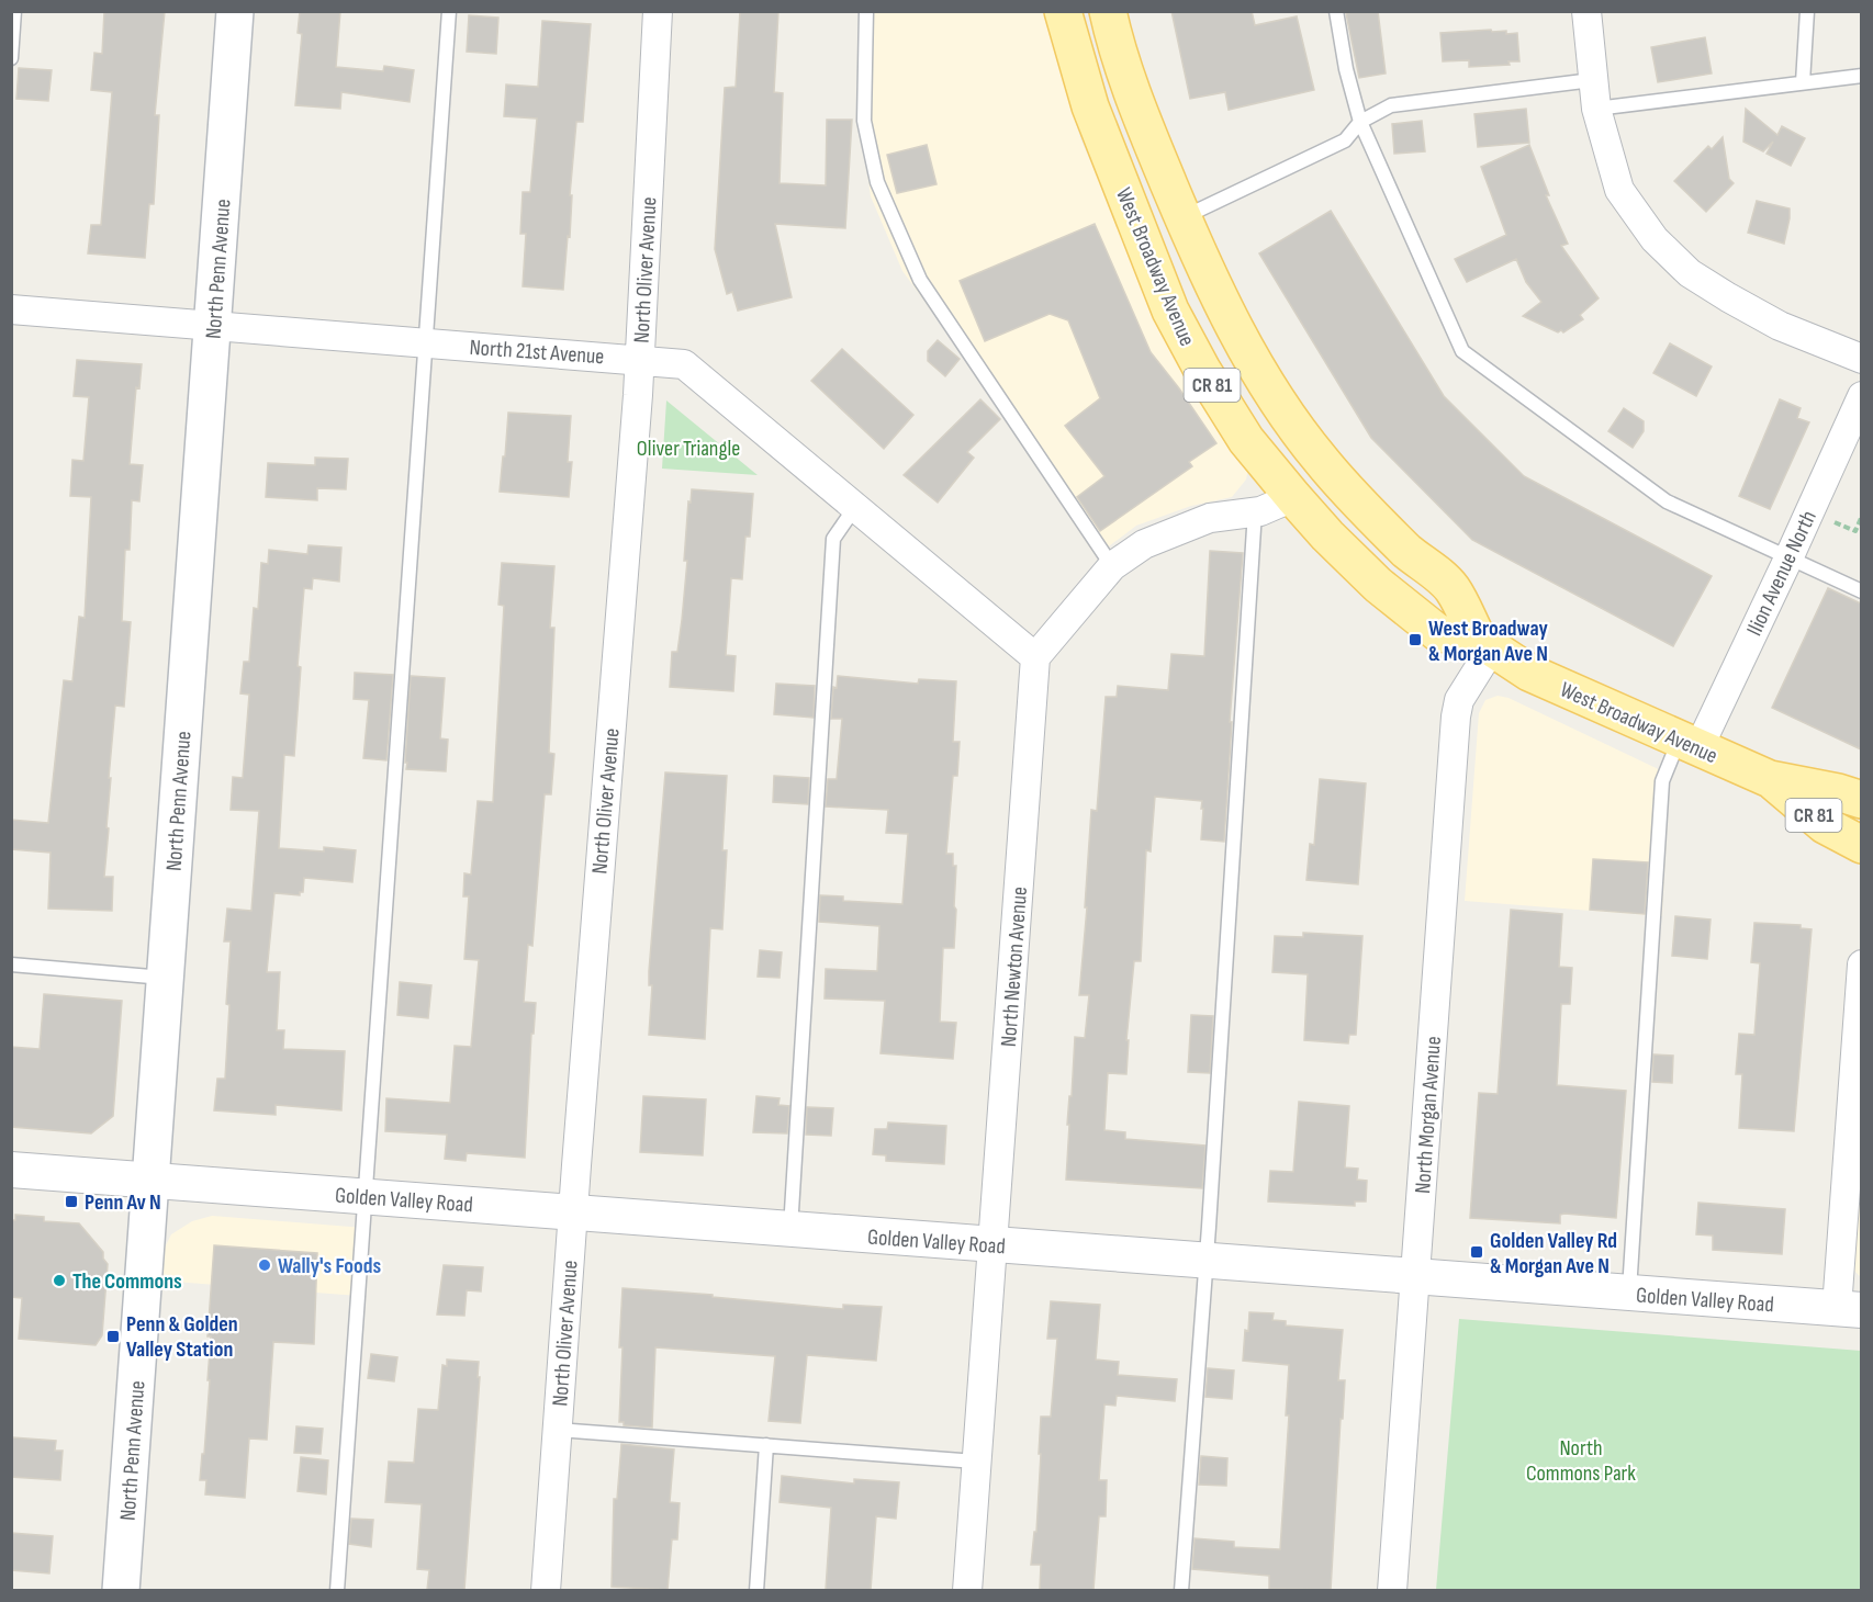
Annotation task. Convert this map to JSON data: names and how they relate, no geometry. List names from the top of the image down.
{
  "streets": {
    "main road": ["West Broadway Avenue", "North Penn Avenue", "CR 81"],
    "street": [
      "North Oliver Avenue",
      "North 21st Avenue",
      "Ilion Avenue North",
      "North Newton Avenue",
      "North Morgan Avenue",
      "Golden Valley Road"
    ]
  },
  "crossings": [
    ["West Broadway Avenue", "Ilion Avenue North"],
    ["West Broadway Avenue", "North Morgan Avenue"],
    ["North Penn Avenue", "North 21st Avenue"],
    ["North Penn Avenue", "Golden Valley Road"],
    ["North Oliver Avenue", "North 21st Avenue"],
    ["North Oliver Avenue", "Golden Valley Road"],
    ["North 21st Avenue", "North Newton Avenue"],
    ["North Newton Avenue", "Golden Valley Road"],
    ["North Morgan Avenue", "Golden Valley Road"]
  ],
  "parks": ["Oliver Triangle", "North Commons Park"],
  "places": {
    "transit": [
      "West Broadway & Morgan Ave N",
      "Penn Av N",
      "Golden Valley Rd & Morgan Ave N",
      "Penn & Golden Valley Station"
    ],
    "other": ["Wally's Foods", "The Commons"]
  }
}
